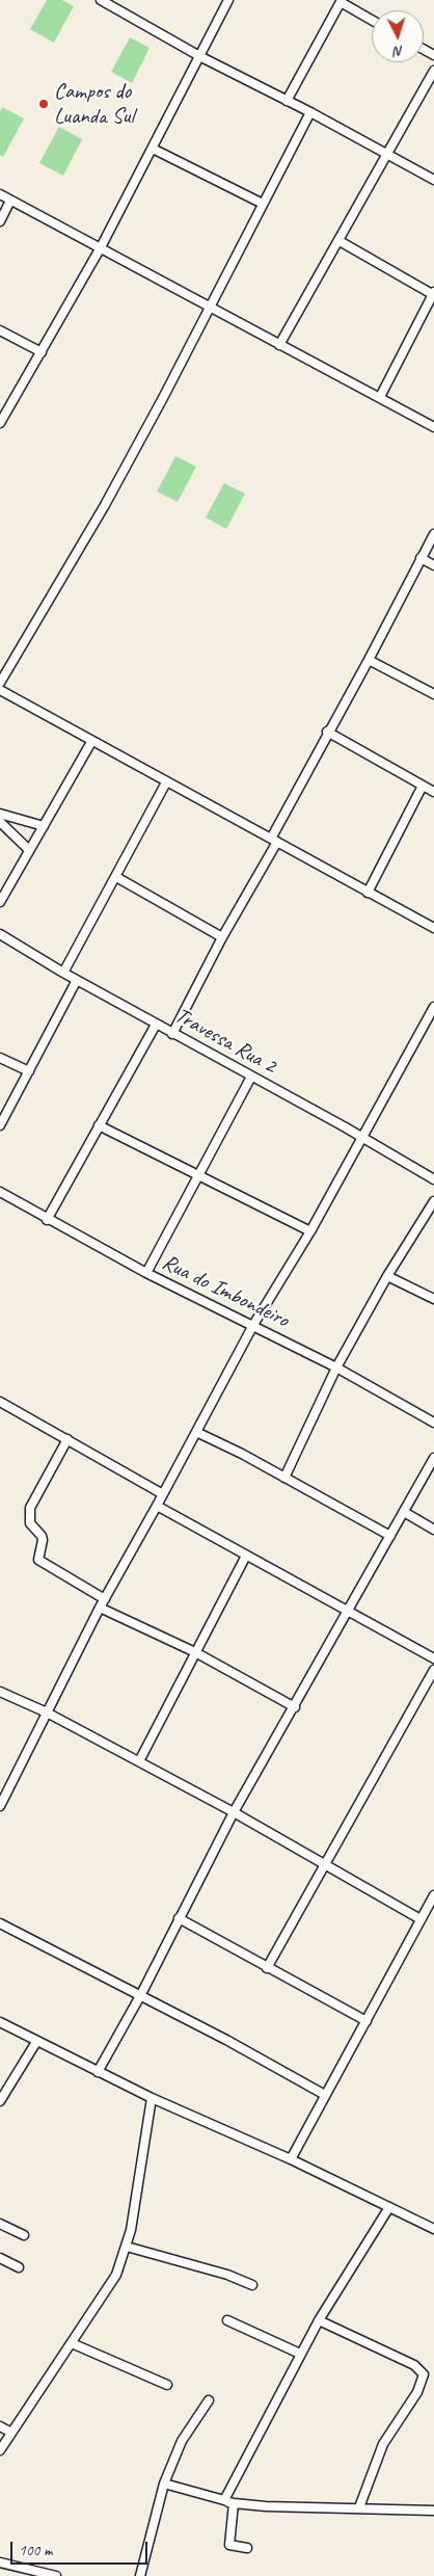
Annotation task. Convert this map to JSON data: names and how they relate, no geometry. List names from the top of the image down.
{
  "streets": {
    "street": ["Travessa Rua 2", "Rua do Imbondeiro"]
  },
  "places": ["Campos do Luanda Sul"],
  "scale_bar": "100 m",
  "north": "bottom"
}
